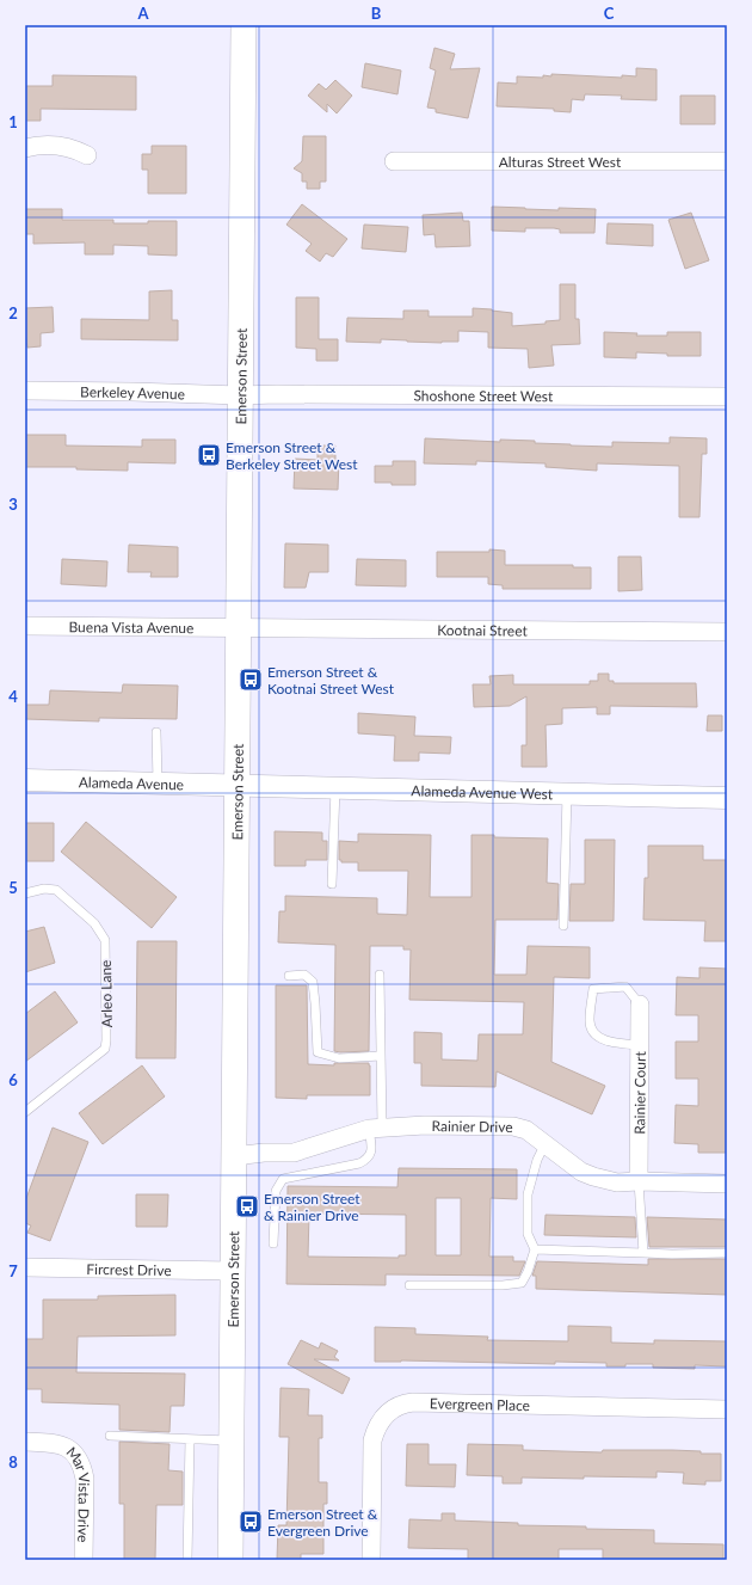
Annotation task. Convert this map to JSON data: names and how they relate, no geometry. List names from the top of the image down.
{
  "streets": {
    "main road": ["Emerson Street"],
    "street": [
      "Alturas Street West",
      "Berkeley Avenue",
      "Shoshone Street West",
      "Buena Vista Avenue",
      "Kootnai Street",
      "Alameda Avenue",
      "Alameda Avenue West",
      "Rainier Court",
      "Rainier Drive",
      "Fircrest Drive",
      "Evergreen Place",
      "Mar Vista Drive"
    ],
    "lane": ["Arleo Lane"]
  },
  "crossings": [
    ["Emerson Street", "Berkeley Avenue"],
    ["Emerson Street", "Shoshone Street West"],
    ["Emerson Street", "Buena Vista Avenue"],
    ["Emerson Street", "Kootnai Street"],
    ["Emerson Street", "Alameda Avenue"],
    ["Emerson Street", "Alameda Avenue West"],
    ["Emerson Street", "Rainier Drive"],
    ["Emerson Street", "Fircrest Drive"],
    ["Berkeley Avenue", "Shoshone Street West"],
    ["Buena Vista Avenue", "Kootnai Street"],
    ["Alameda Avenue", "Alameda Avenue West"],
    ["Rainier Court", "Rainier Drive"]
  ],
  "places": {
    "bus stop": [
      "Emerson Street & Berkeley Street West",
      "Emerson Street & Kootnai Street West",
      "Emerson Street & Rainier Drive",
      "Emerson Street & Evergreen Drive"
    ]
  },
  "grid": {
    "columns": ["A", "B", "C"],
    "rows": [
      "1",
      "2",
      "3",
      "4",
      "5",
      "6",
      "7",
      "8"
    ]
  }
}
